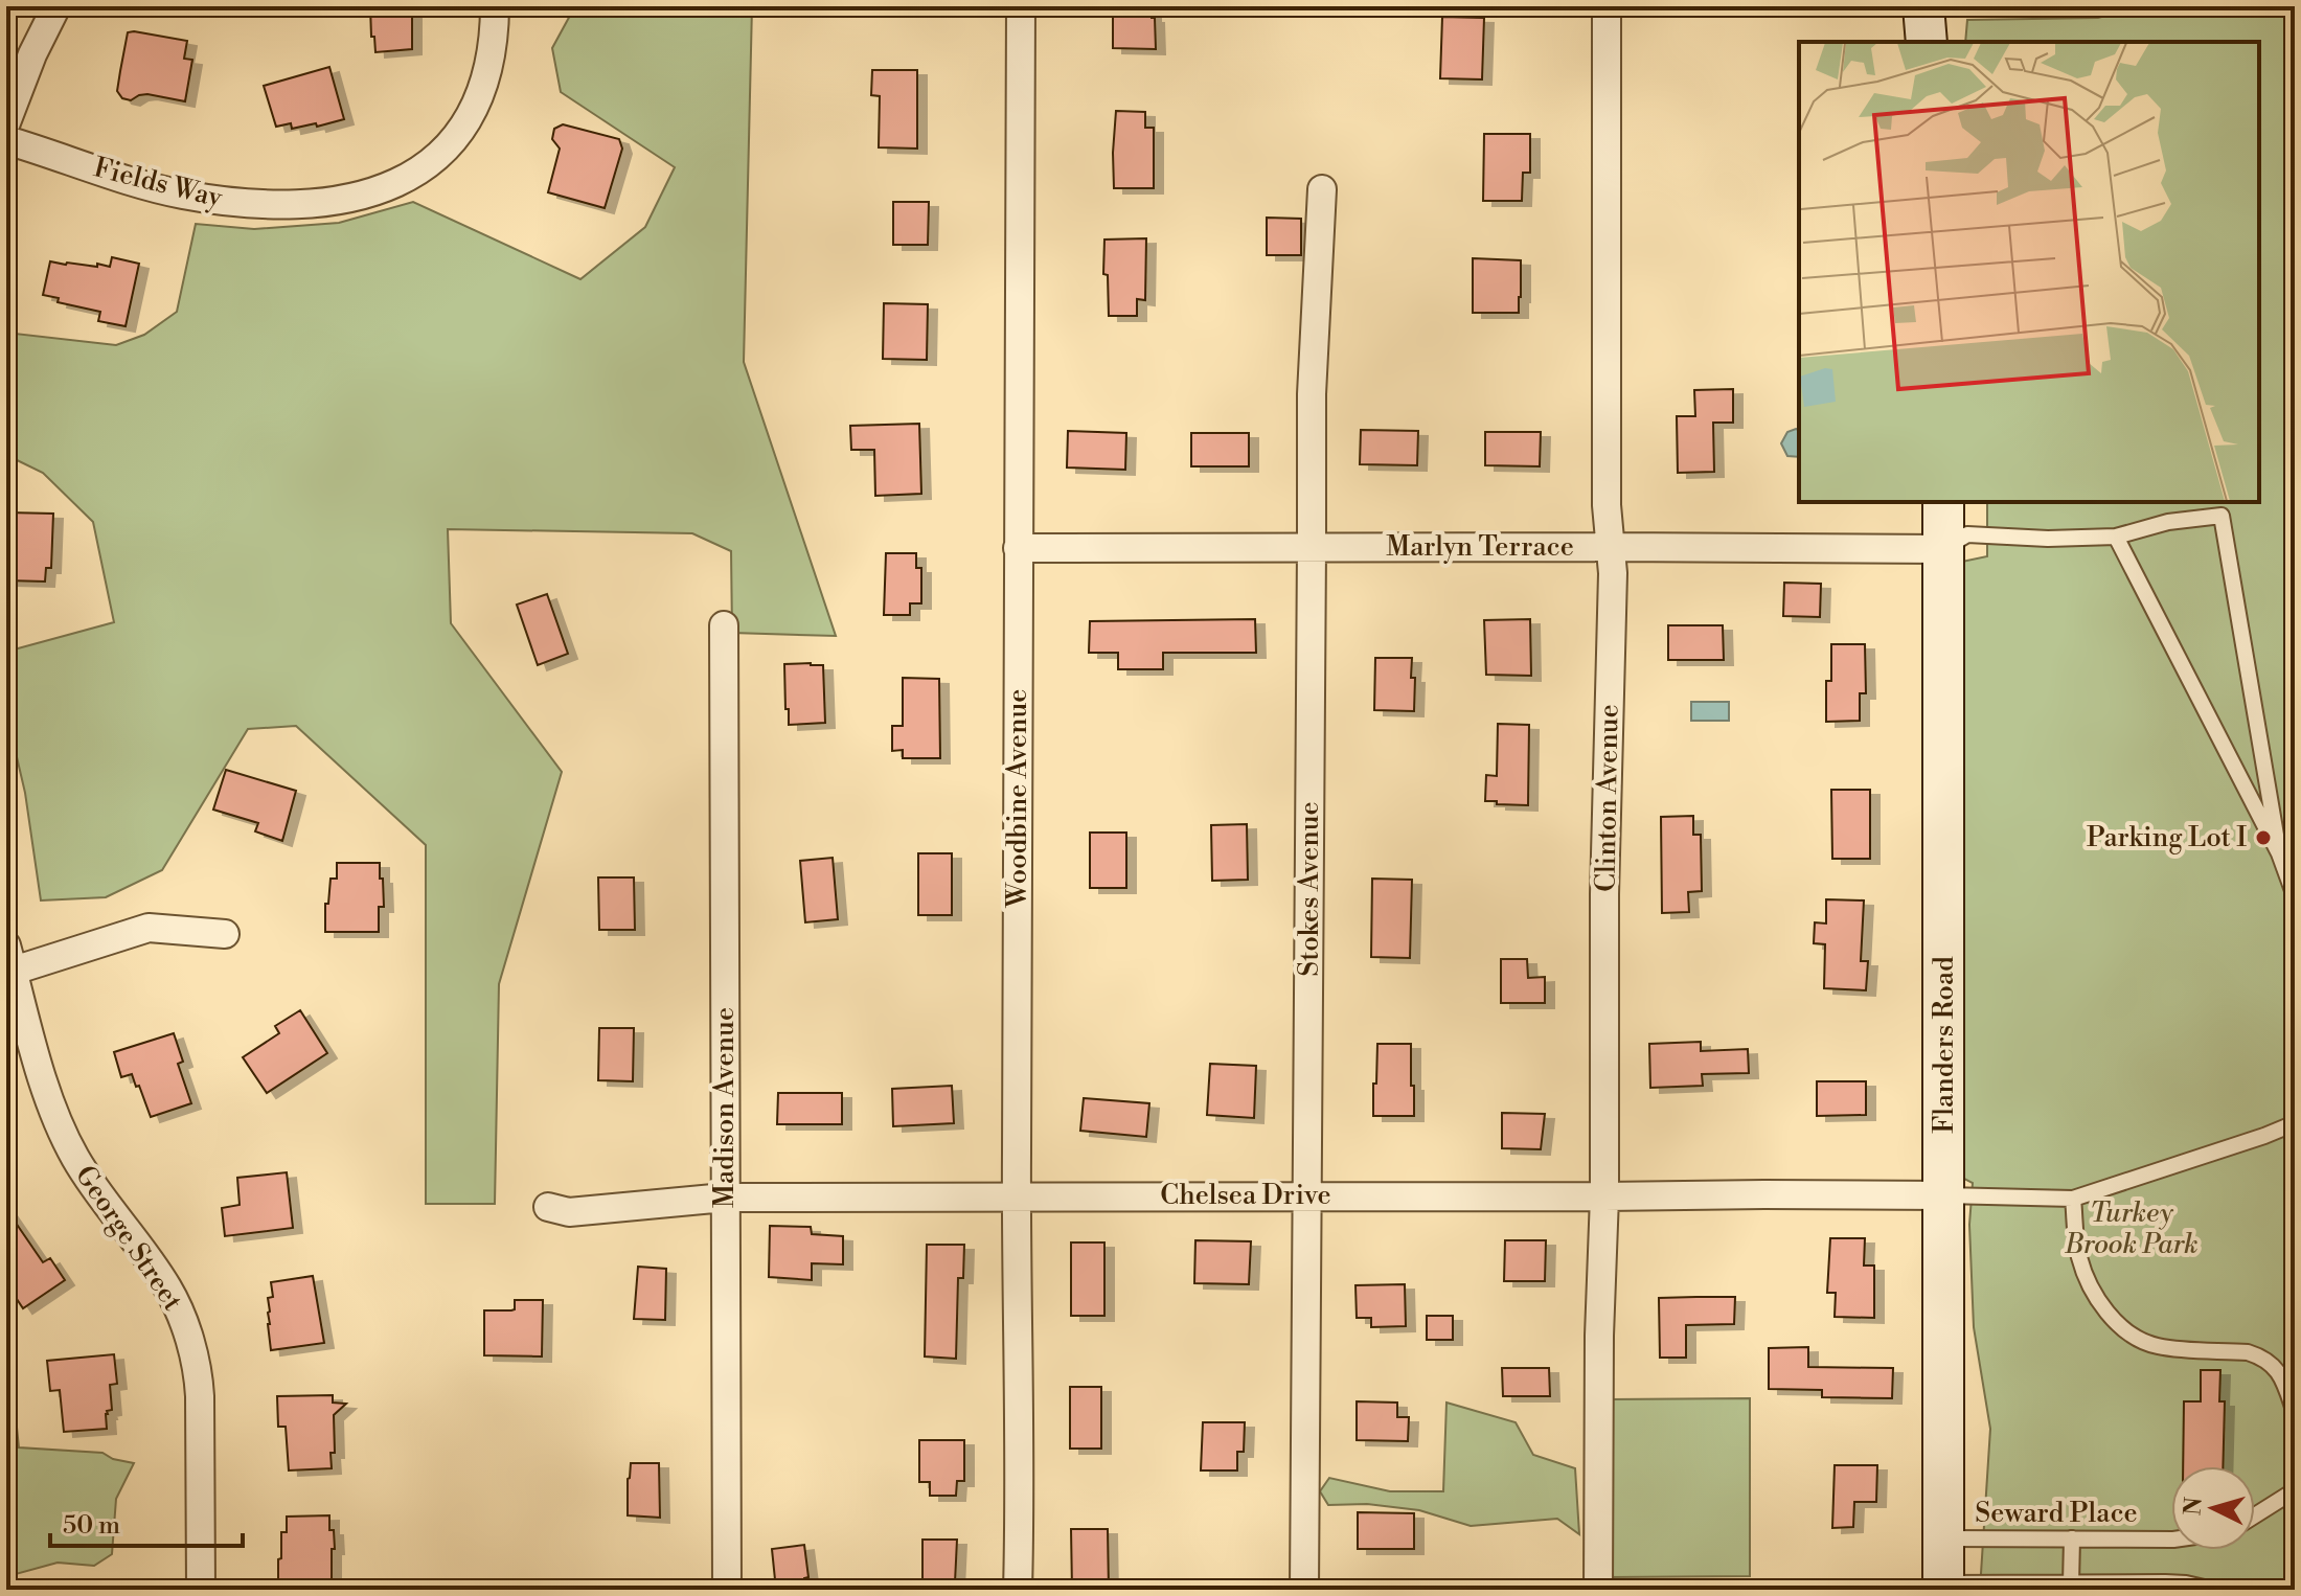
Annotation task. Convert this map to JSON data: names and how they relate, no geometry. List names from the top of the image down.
{
  "streets": {
    "main road": ["Flanders Road"],
    "street": [
      "Fields Way",
      "Marlyn Terrace",
      "Woodbine Avenue",
      "Clinton Avenue",
      "Stokes Avenue",
      "Madison Avenue",
      "Chelsea Drive",
      "George Street"
    ],
    "lane": ["Seward Place"]
  },
  "crossings": [
    ["Marlyn Terrace", "Woodbine Avenue"],
    ["Marlyn Terrace", "Clinton Avenue"],
    ["Marlyn Terrace", "Stokes Avenue"],
    ["Marlyn Terrace", "Flanders Road"],
    ["Woodbine Avenue", "Chelsea Drive"],
    ["Clinton Avenue", "Chelsea Drive"],
    ["Stokes Avenue", "Chelsea Drive"],
    ["Flanders Road", "Chelsea Drive"],
    ["Flanders Road", "Seward Place"],
    ["Madison Avenue", "Chelsea Drive"]
  ],
  "parks": ["Turkey Brook Park"],
  "places": ["Parking Lot I"],
  "scale_bar": "50 m",
  "north": "left"
}
